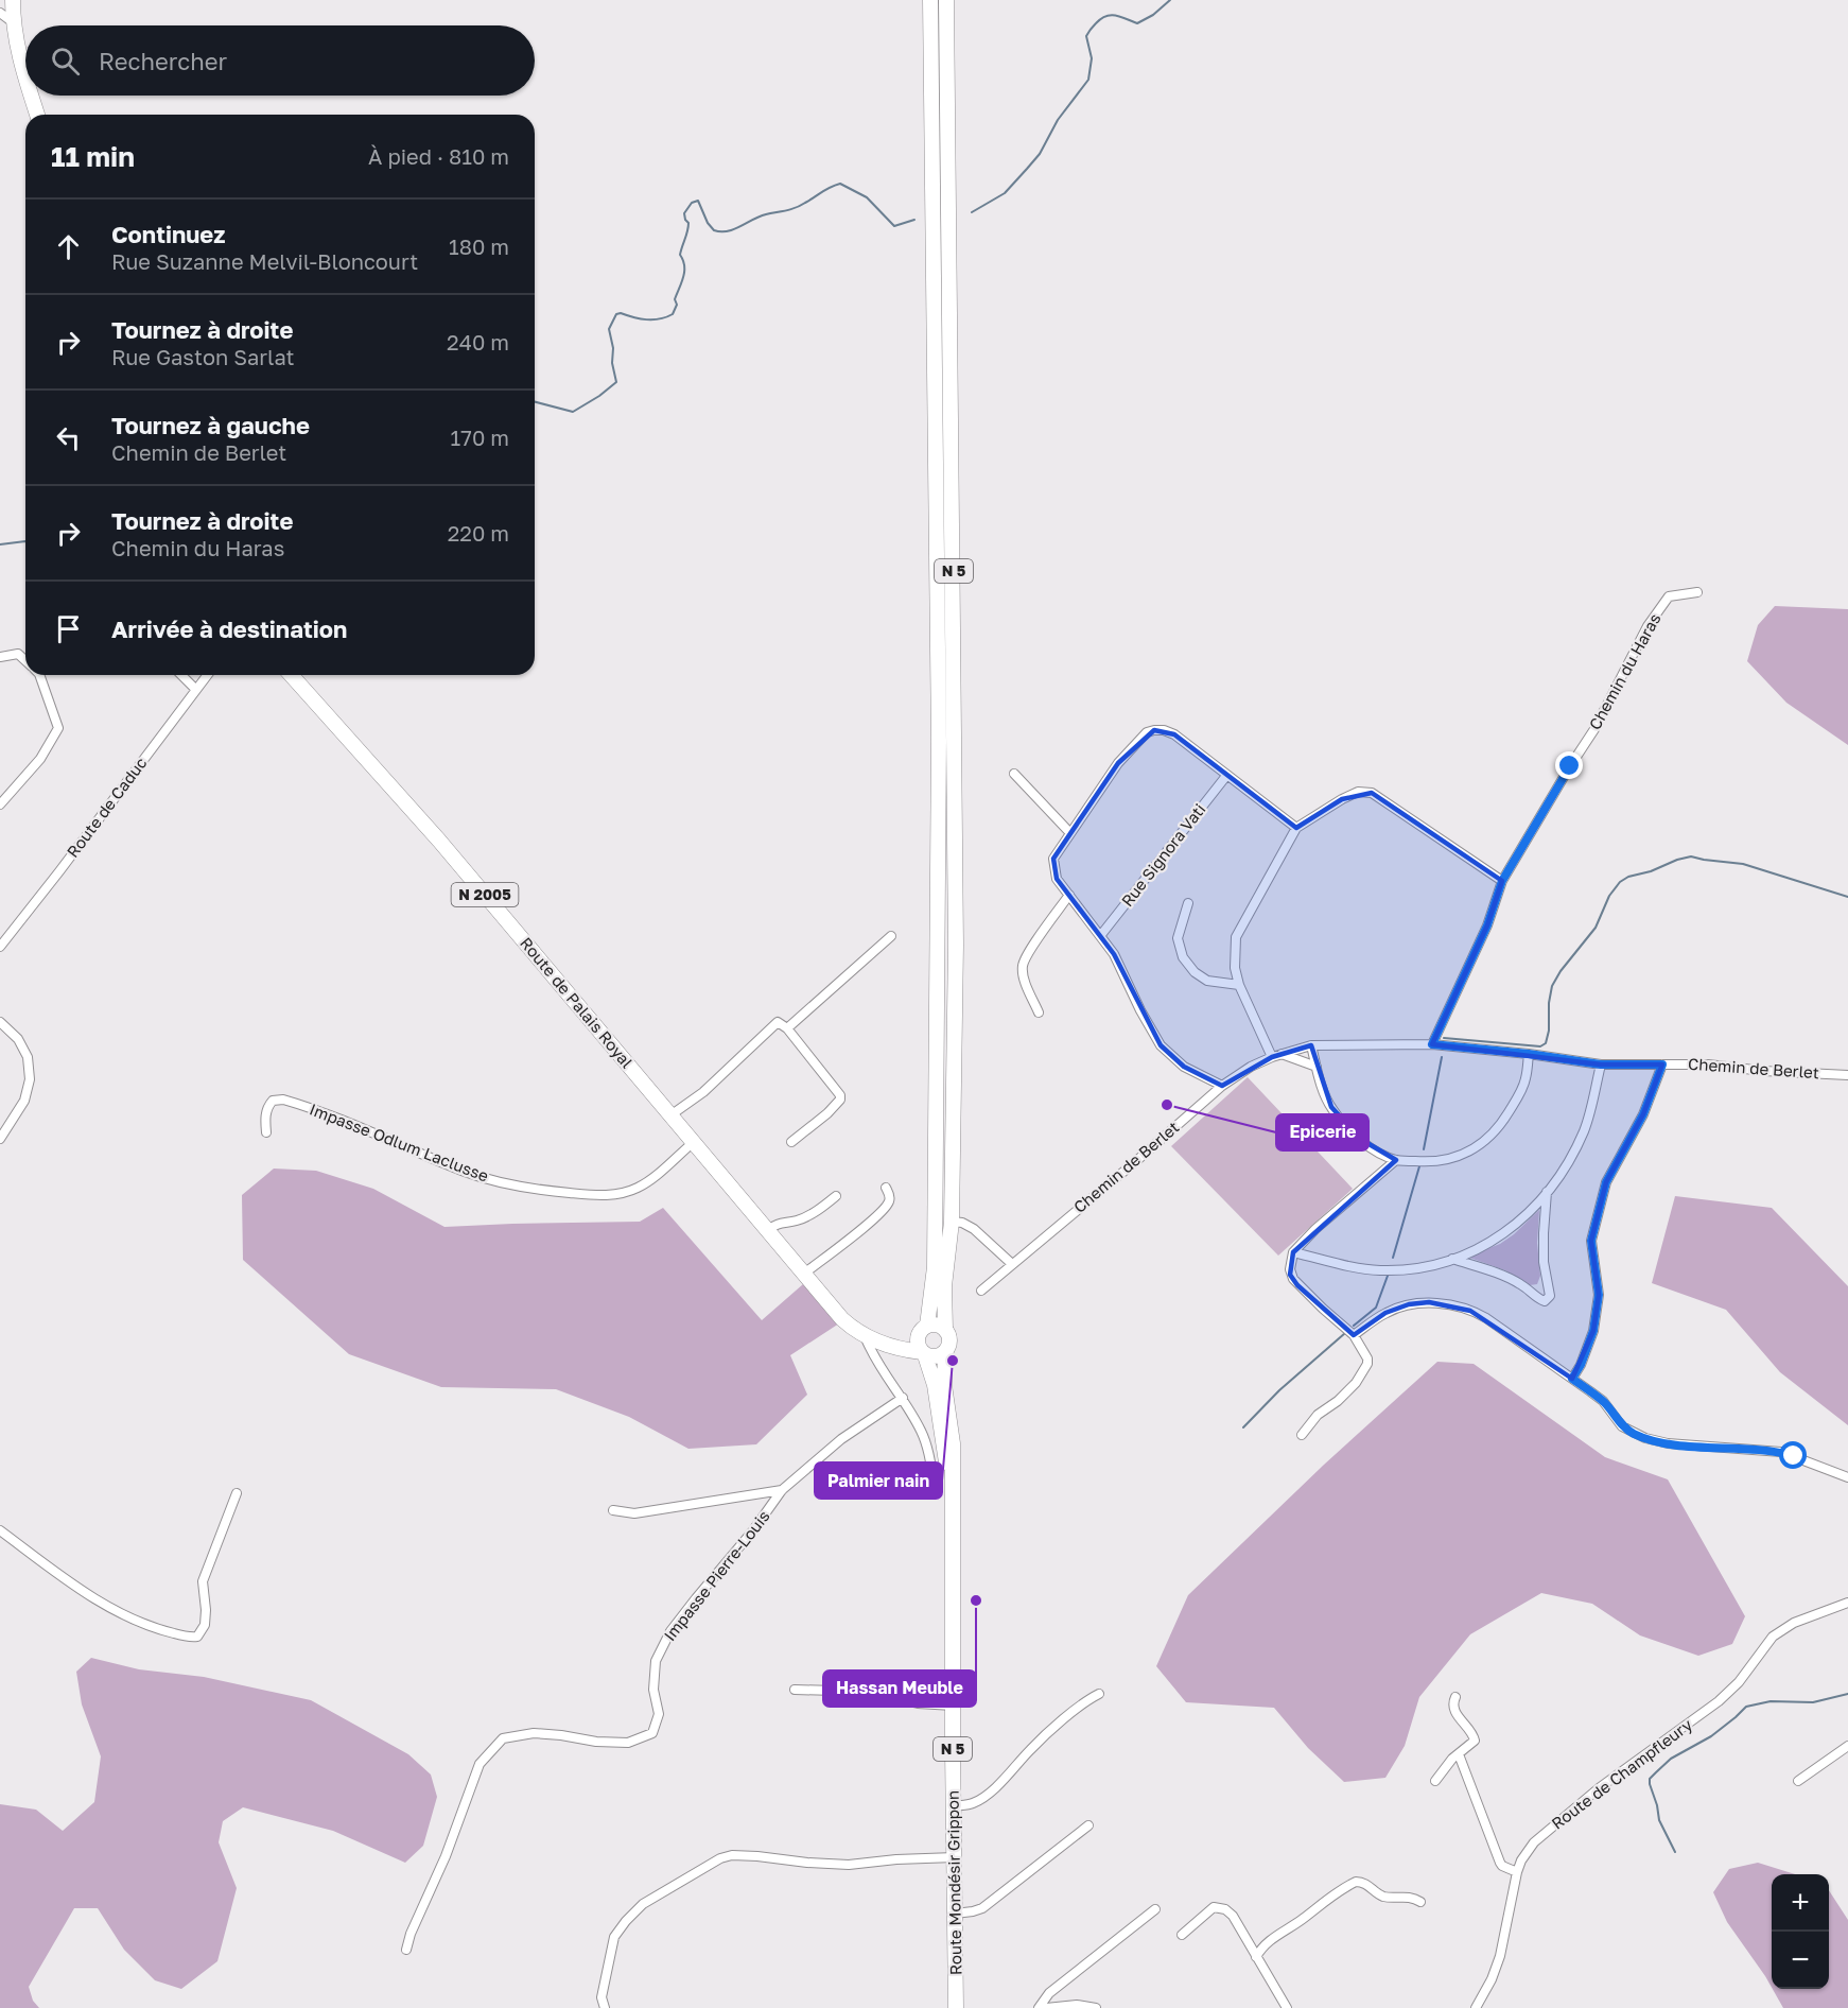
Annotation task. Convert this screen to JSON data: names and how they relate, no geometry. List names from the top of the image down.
{
  "streets": {
    "main road": [
      "N 5",
      "N 2005",
      "Route de Palais Royal",
      "Route Mondésir Grippon"
    ],
    "street": [
      "Chemin du Haras",
      "Route de Caduc",
      "Rue Signora Vati",
      "Chemin de Berlet",
      "Impasse Odlum Laclusse",
      "Impasse Pierre-Louis",
      "Route de Champfleury"
    ]
  },
  "crossings": [
    ["N 5", "Route de Palais Royal"],
    ["N 5", "Route Mondésir Grippon"],
    ["Chemin du Haras", "Chemin de Berlet"],
    ["Route de Palais Royal", "Impasse Odlum Laclusse"],
    ["Route de Palais Royal", "Route Mondésir Grippon"]
  ],
  "places": ["Epicerie", "Palmier nain", "Hassan Meuble"],
  "page": {
    "search": "Rechercher",
    "heading": ["11 min", "À pied · 810 m"],
    "list": [
      ["Continuez", "Rue Suzanne Melvil-Bloncourt", "180 m"],
      ["Tournez à droite", "Rue Gaston Sarlat", "240 m"],
      ["Tournez à gauche", "Chemin de Berlet", "170 m"],
      ["Tournez à droite", "Chemin du Haras", "220 m"],
      "Arrivée à destination"
    ],
    "map_buttons": ["+", "−"]
  }
}
